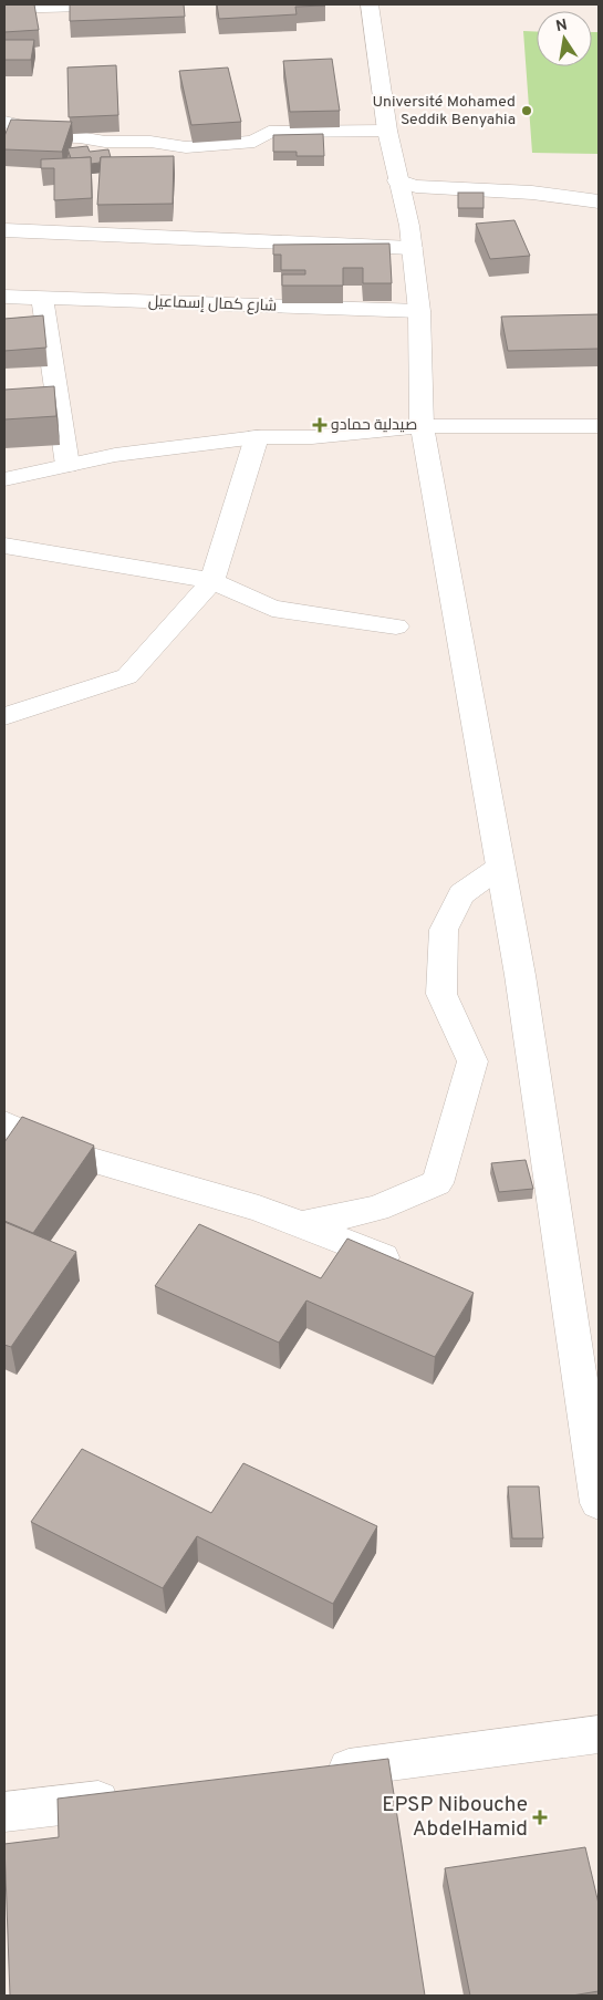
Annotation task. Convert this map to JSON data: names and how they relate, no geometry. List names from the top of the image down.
{
  "streets": {
    "street": ["شارع كمال إسماعيل"]
  },
  "places": {
    "other": ["Université Mohamed Seddik Benyahia"],
    "health": ["صيدلية حمادو", "EPSP Nibouche AbdelHamid"]
  },
  "north": "top"
}
